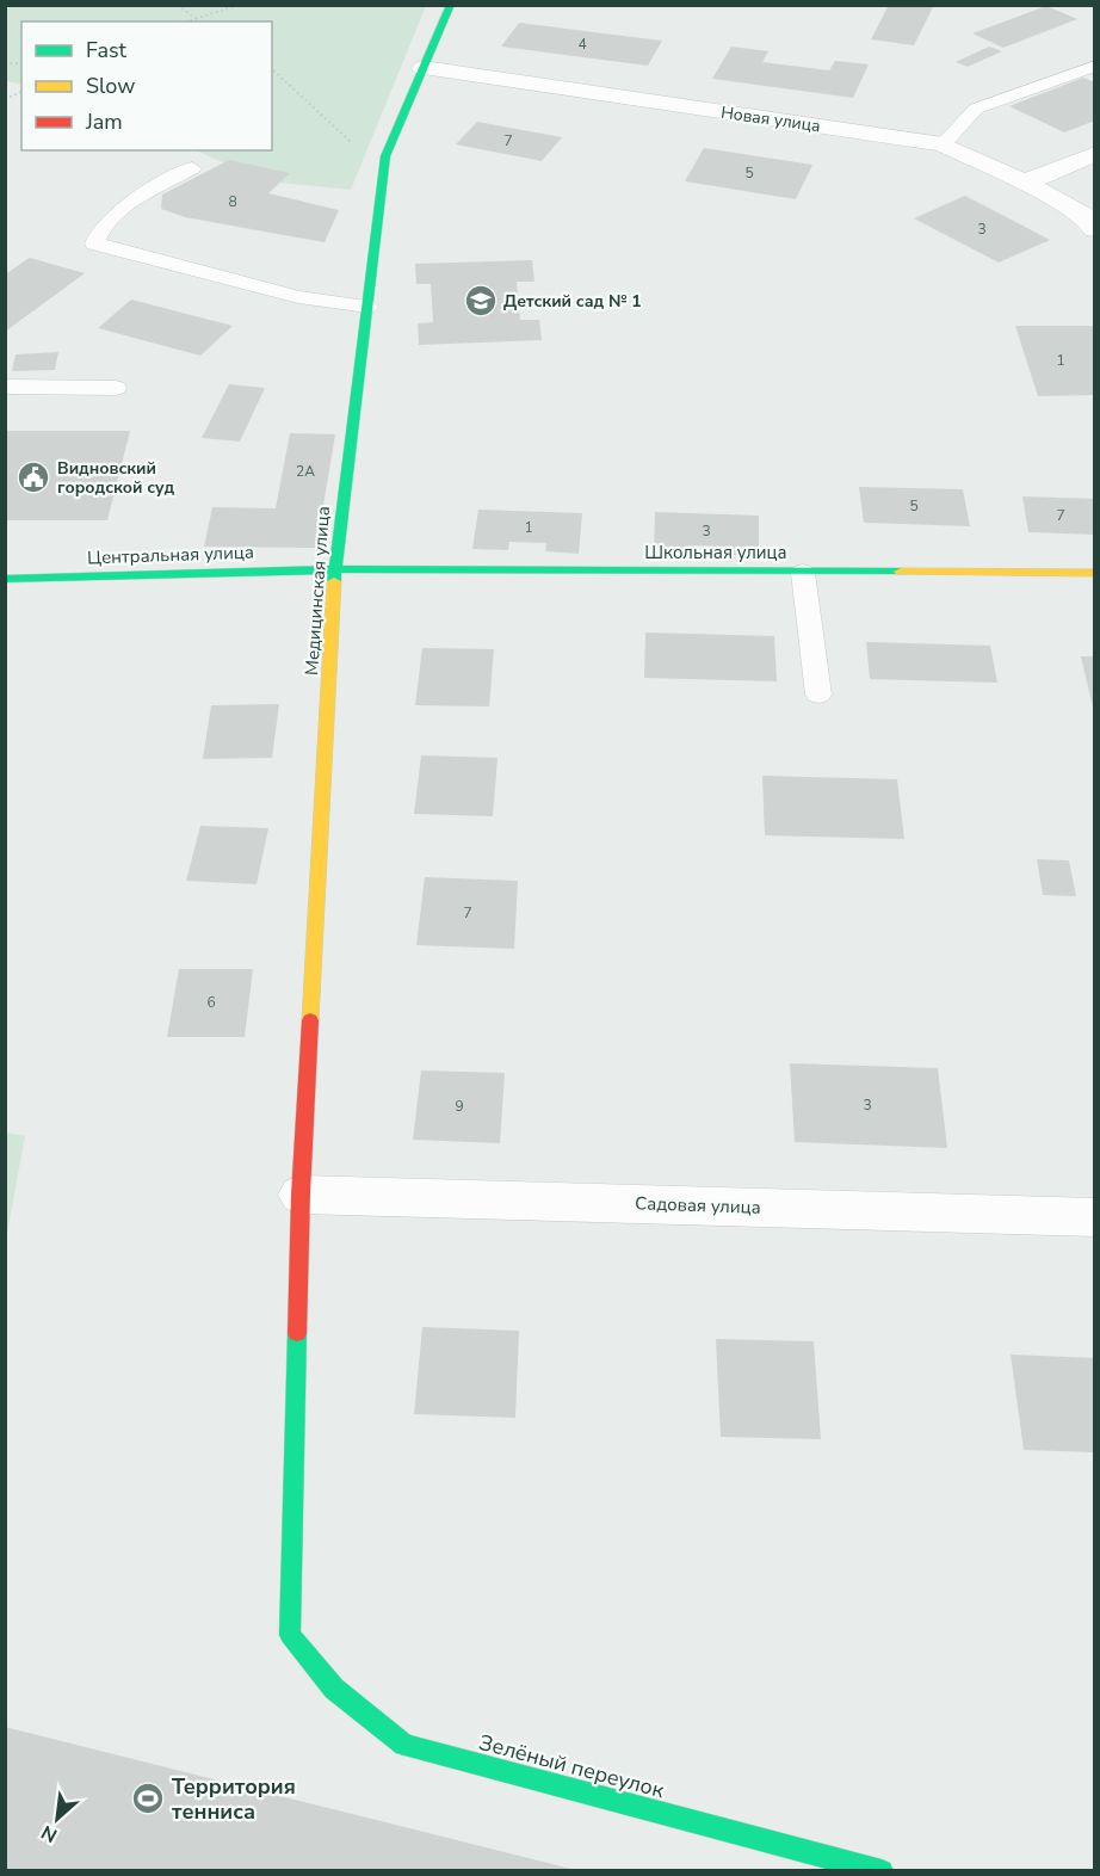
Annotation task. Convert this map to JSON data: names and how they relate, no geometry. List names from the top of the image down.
{
  "streets": {
    "street": [
      "Новая улица",
      "Школьная улица",
      "Центральная улица",
      "Медицинская улица",
      "Садовая улица",
      "Зелёный переулок"
    ]
  },
  "crossings": [
    ["Новая улица", "Медицинская улица"],
    ["Школьная улица", "Центральная улица"],
    ["Школьная улица", "Медицинская улица"],
    ["Центральная улица", "Медицинская улица"],
    ["Медицинская улица", "Садовая улица"],
    ["Медицинская улица", "Зелёный переулок"]
  ],
  "places": {
    "school or university": ["Детский сад № 1"],
    "public building": ["Видновский городской суд"],
    "sports": ["Территория тенниса"]
  },
  "house_numbers": [
    "4",
    "7",
    "5",
    "8",
    "3",
    "1",
    "2А",
    "5",
    "7",
    "1",
    "3",
    "7",
    "6",
    "3",
    "9"
  ],
  "legend": ["Fast", "Slow", "Jam"],
  "north": "bottom left"
}
